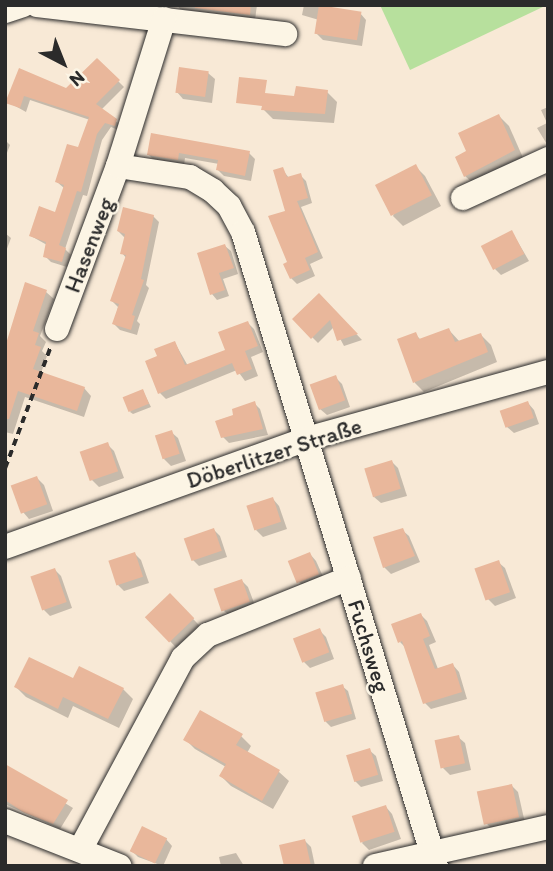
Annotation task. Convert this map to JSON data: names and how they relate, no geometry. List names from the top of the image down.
{
  "streets": {
    "street": ["Hasenweg", "Döberlitzer Straße", "Fuchsweg"]
  },
  "crossings": [
    ["Hasenweg", "Fuchsweg"],
    ["Döberlitzer Straße", "Fuchsweg"]
  ],
  "north": "bottom right"
}
